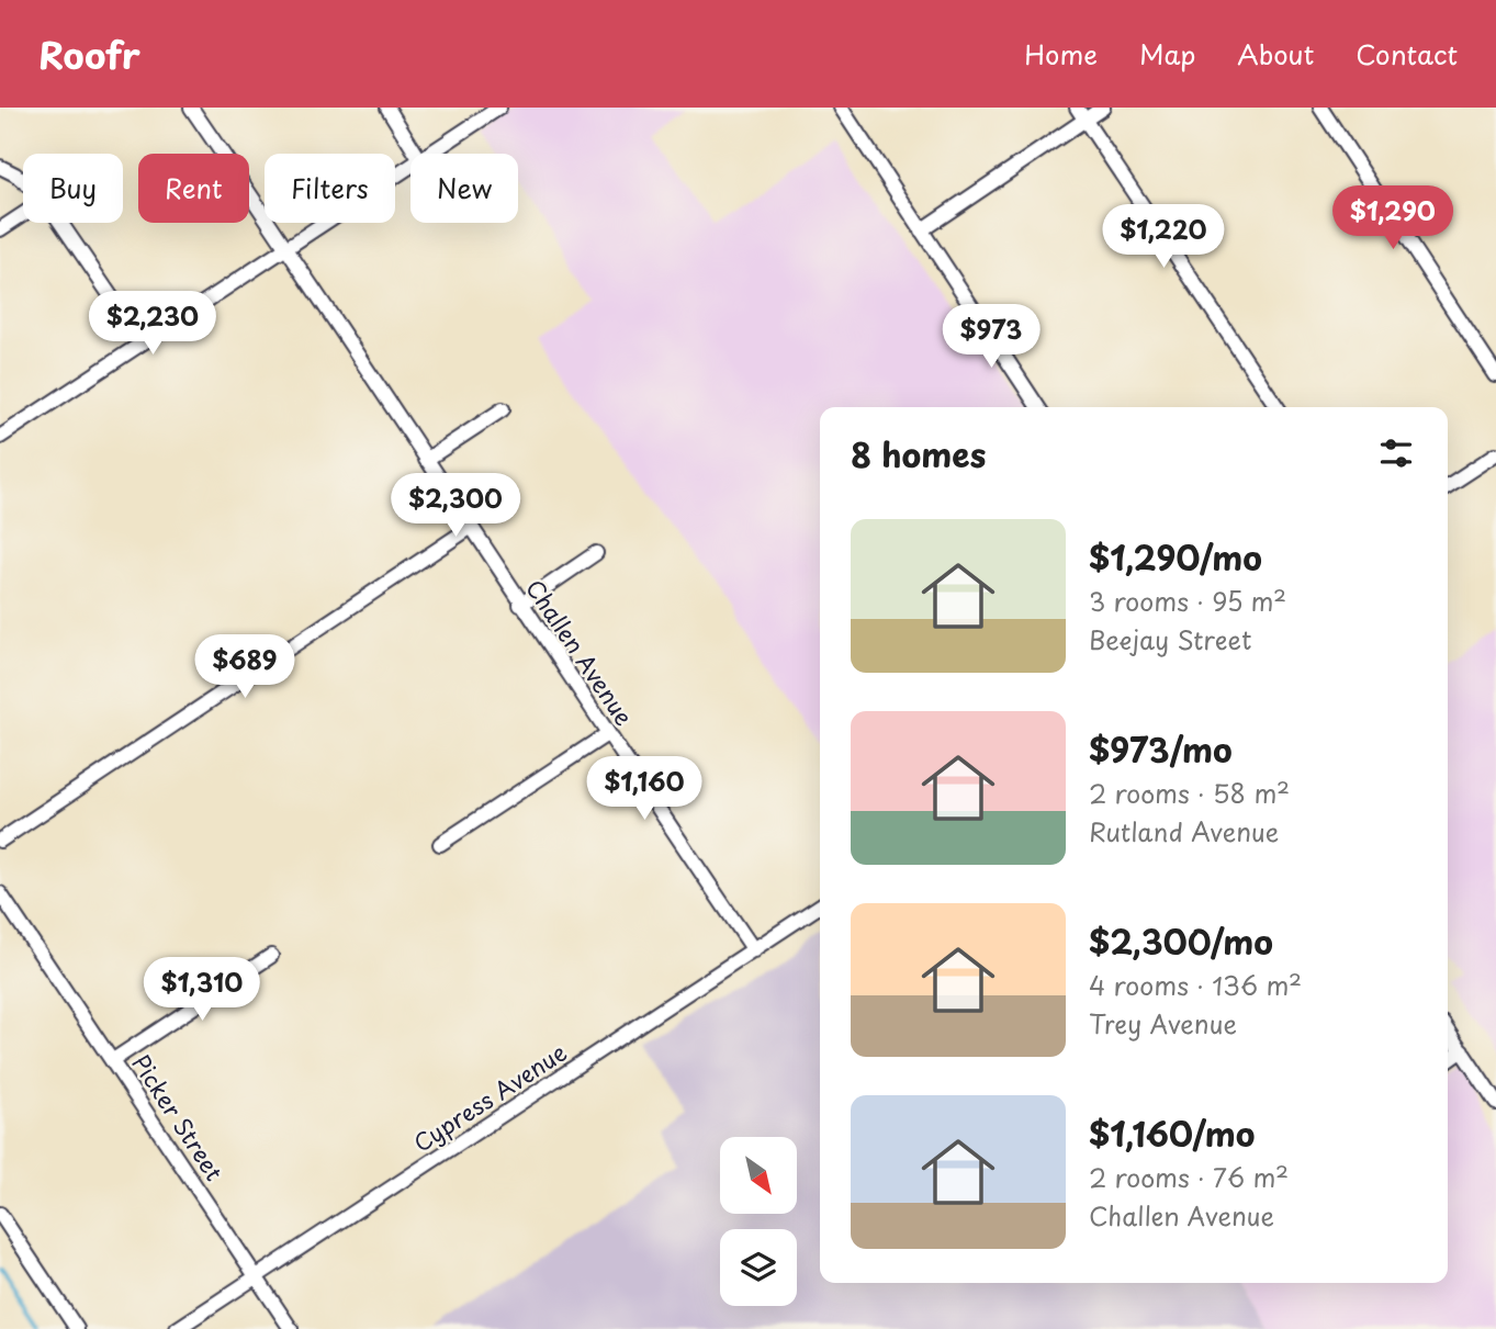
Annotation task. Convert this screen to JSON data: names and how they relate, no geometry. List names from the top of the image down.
{
  "streets": {
    "street": ["Challen Avenue", "Cypress Avenue", "Picker Street"]
  },
  "crossings": [
    ["Challen Avenue", "Cypress Avenue"],
    ["Cypress Avenue", "Picker Street"]
  ],
  "north": "bottom right",
  "page": {
    "header": "Roofr",
    "nav": [
      "Home",
      "Map",
      "About",
      "Contact"
    ],
    "chip": [
      "Buy",
      "Rent",
      "Filters",
      "New"
    ],
    "price": [
      "$1,290",
      "$1,220",
      "$2,230",
      "$973",
      "$2,300",
      "$689",
      "$1,160",
      "$1,310"
    ],
    "heading": "8 homes",
    "list": [
      {
        "name": "$1,290/mo",
        "note": "3 rooms · 95 m² · Beejay Street"
      },
      {
        "name": "$973/mo",
        "note": "2 rooms · 58 m² · Rutland Avenue"
      },
      {
        "name": "$2,300/mo",
        "note": "4 rooms · 136 m² · Trey Avenue"
      },
      {
        "name": "$1,160/mo",
        "note": "2 rooms · 76 m² · Challen Avenue"
      }
    ]
  }
}
